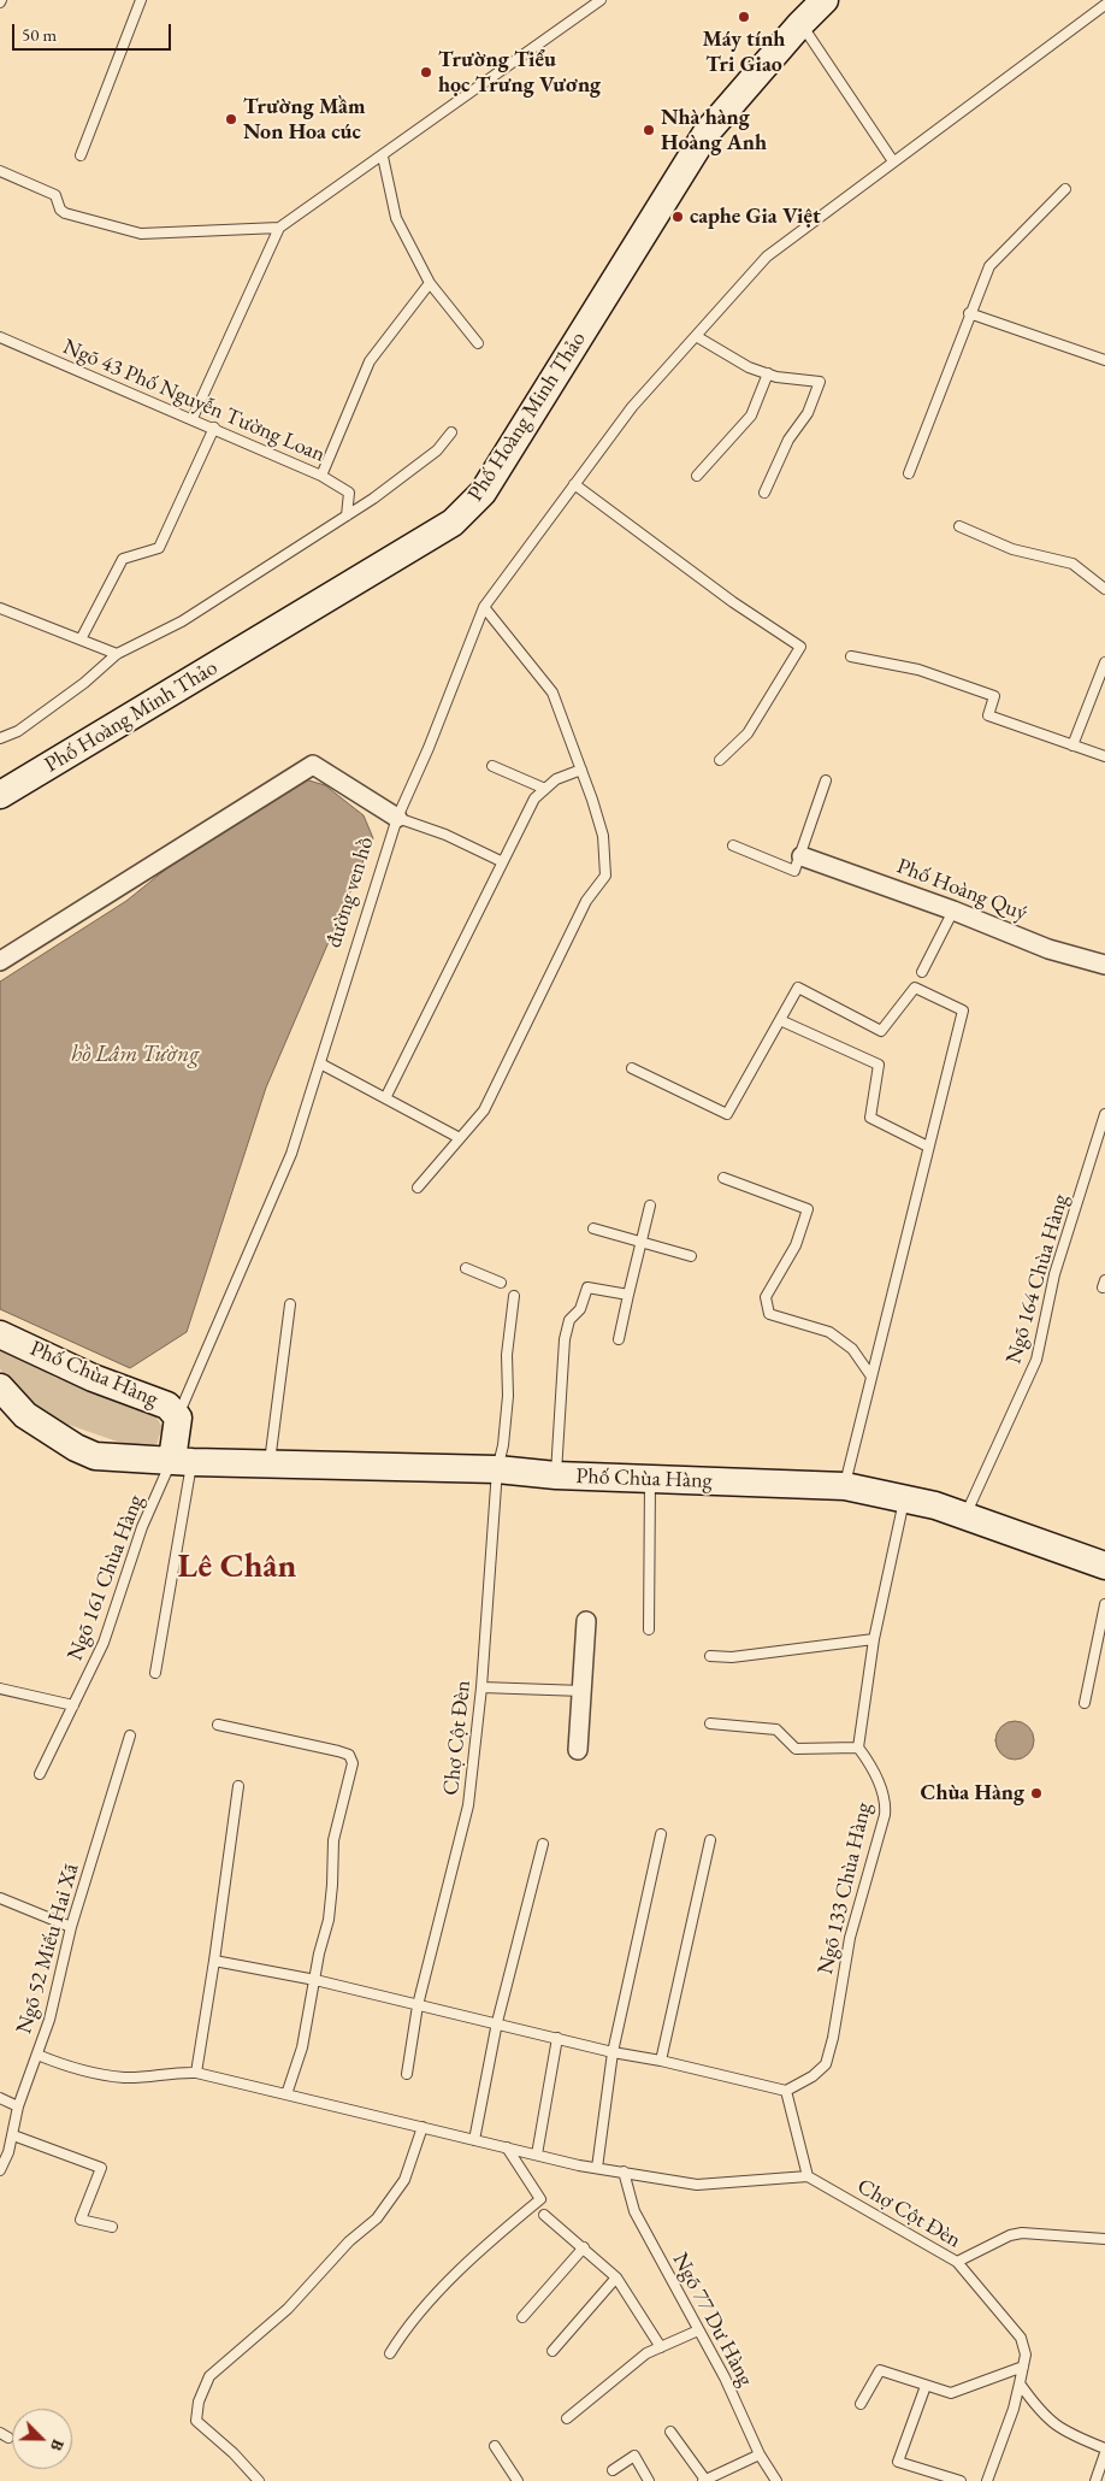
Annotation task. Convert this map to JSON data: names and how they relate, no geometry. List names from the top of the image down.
{
  "streets": {
    "street": [
      "Phố Hoàng Minh Thảo",
      "Phố Hoàng Quý",
      "đường ven hồ",
      "Phố Chùa Hàng"
    ],
    "lane": [
      "Ngõ 43 Phố Nguyễn Tường Loan",
      "Ngõ 164 Chùa Hàng",
      "Ngõ 161 Chùa Hàng",
      "Chợ Cột Đèn",
      "Ngõ 133 Chùa Hàng",
      "Ngõ 52 Miếu Hai Xã",
      "Ngõ 77 Dư Hàng"
    ]
  },
  "crossings": [
    ["đường ven hồ", "Phố Chùa Hàng"],
    ["Ngõ 164 Chùa Hàng", "Phố Chùa Hàng"],
    ["Phố Chùa Hàng", "Ngõ 161 Chùa Hàng"],
    ["Phố Chùa Hàng", "Chợ Cột Đèn"]
  ],
  "districts": ["Lê Chân"],
  "water": ["hồ Lâm Tường"],
  "places": [
    "Máy tính Tri Giao",
    "Trường Tiểu học Trưng Vương",
    "Trường Mầm Non Hoa cúc",
    "Nhà hàng Hoàng Anh",
    "caphe Gia Việt",
    "Chùa Hàng"
  ],
  "scale_bar": "50 m",
  "north": "bottom right"
}
